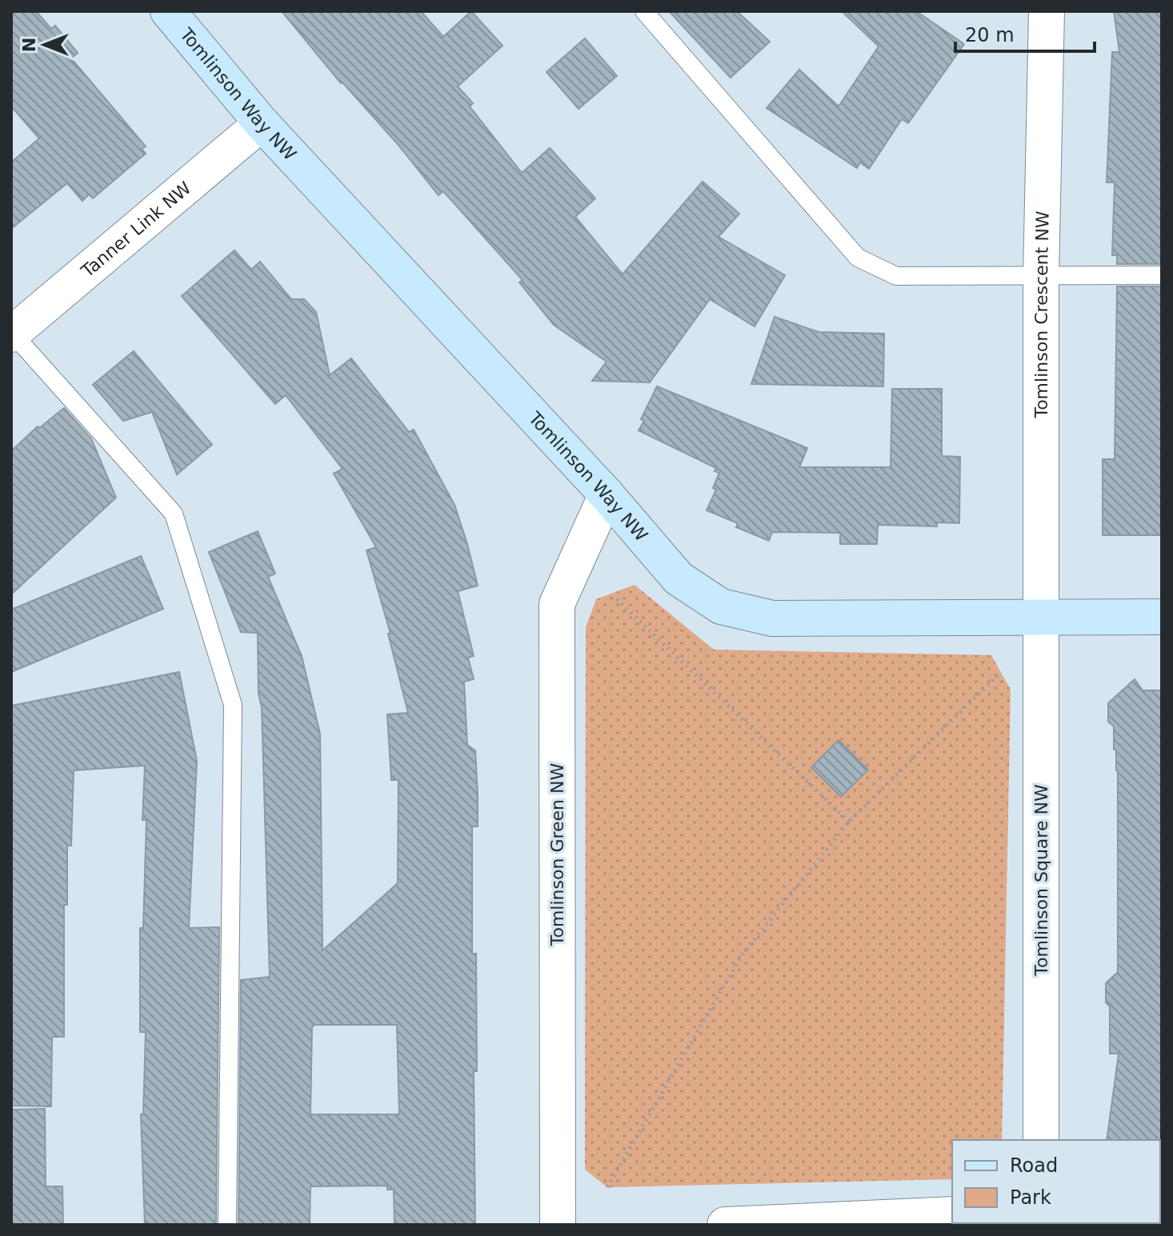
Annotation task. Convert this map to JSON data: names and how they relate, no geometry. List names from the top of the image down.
{
  "streets": {
    "street": [
      "Tomlinson Way NW",
      "Tanner Link NW",
      "Tomlinson Crescent NW",
      "Tomlinson Green NW",
      "Tomlinson Square NW"
    ]
  },
  "crossings": [
    ["Tomlinson Way NW", "Tanner Link NW"],
    ["Tomlinson Way NW", "Tomlinson Crescent NW"],
    ["Tomlinson Way NW", "Tomlinson Green NW"],
    ["Tomlinson Way NW", "Tomlinson Square NW"],
    ["Tomlinson Crescent NW", "Tomlinson Square NW"]
  ],
  "legend": ["Road", "Park"],
  "scale_bar": "20 m",
  "north": "left"
}
